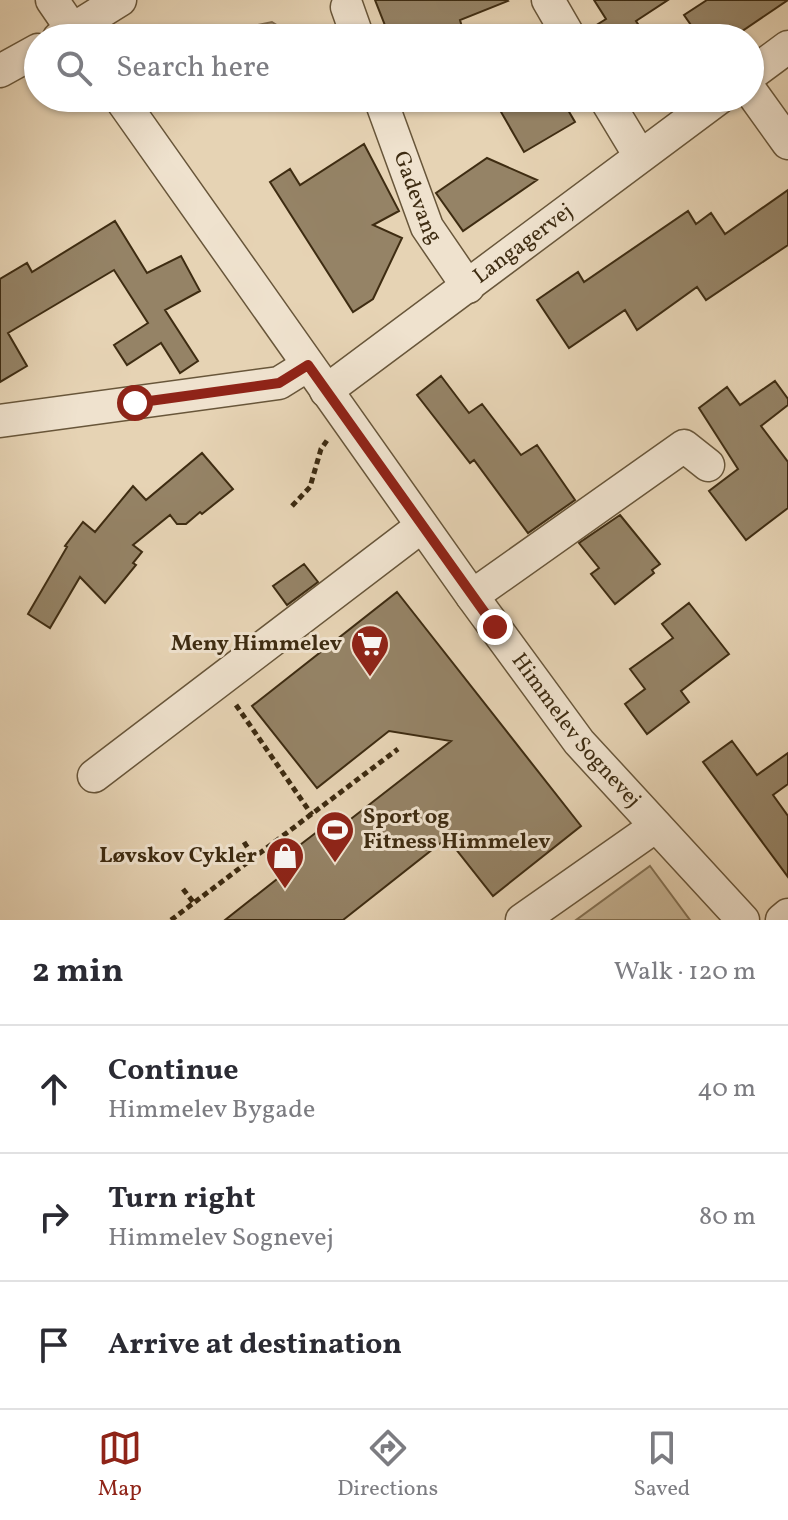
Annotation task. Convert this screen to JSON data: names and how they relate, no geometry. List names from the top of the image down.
{
  "streets": {
    "street": ["Gadevang", "Langagervej", "Himmelev Sognevej"]
  },
  "crossings": [
    ["Gadevang", "Langagervej"],
    ["Langagervej", "Himmelev Sognevej"]
  ],
  "places": {
    "supermarket": ["Meny Himmelev"],
    "sports": ["Sport og Fitness Himmelev"],
    "shop": ["Løvskov Cykler"]
  },
  "page": {
    "search": "Search here",
    "heading": ["2 min", "Walk · 120 m"],
    "list": [
      ["Continue", "Himmelev Bygade", "40 m"],
      ["Turn right", "Himmelev Sognevej", "80 m"],
      "Arrive at destination"
    ],
    "nav": ["Map", "Directions", "Saved"]
  }
}
